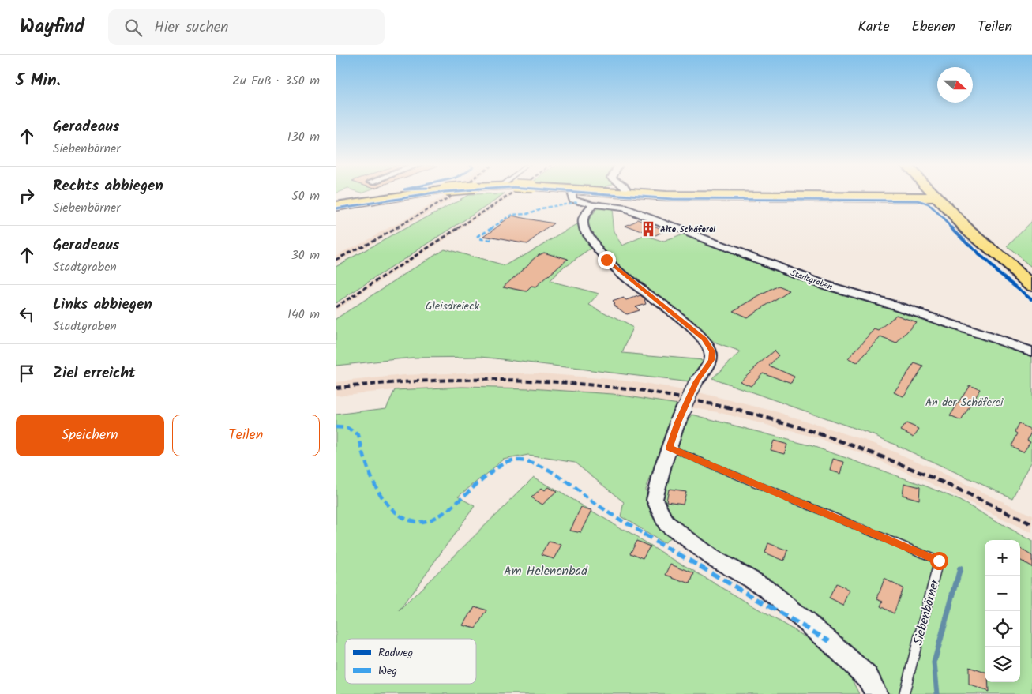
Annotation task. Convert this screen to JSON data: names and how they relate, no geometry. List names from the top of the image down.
{
  "streets": {
    "street": ["Stadtgraben"],
    "lane": ["Siebenbörner"]
  },
  "parks": ["Gleisdreieck", "An der Schäferei", "Am Helenenbad"],
  "places": {
    "building": ["Alte Schäferei"]
  },
  "legend": ["Radweg", "Weg"],
  "north": "right",
  "page": {
    "header": "Wayfind",
    "search": "Hier suchen",
    "nav": ["Karte", "Ebenen", "Teilen"],
    "heading": ["5 Min.", "Zu Fuß · 350 m"],
    "list": [
      ["Geradeaus", "Siebenbörner", "130 m"],
      ["Rechts abbiegen", "Siebenbörner", "50 m"],
      ["Geradeaus", "Stadtgraben", "30 m"],
      ["Links abbiegen", "Stadtgraben", "140 m"],
      "Ziel erreicht"
    ],
    "buttons": ["Speichern", "Teilen"],
    "map_buttons": ["+", "−"]
  }
}
